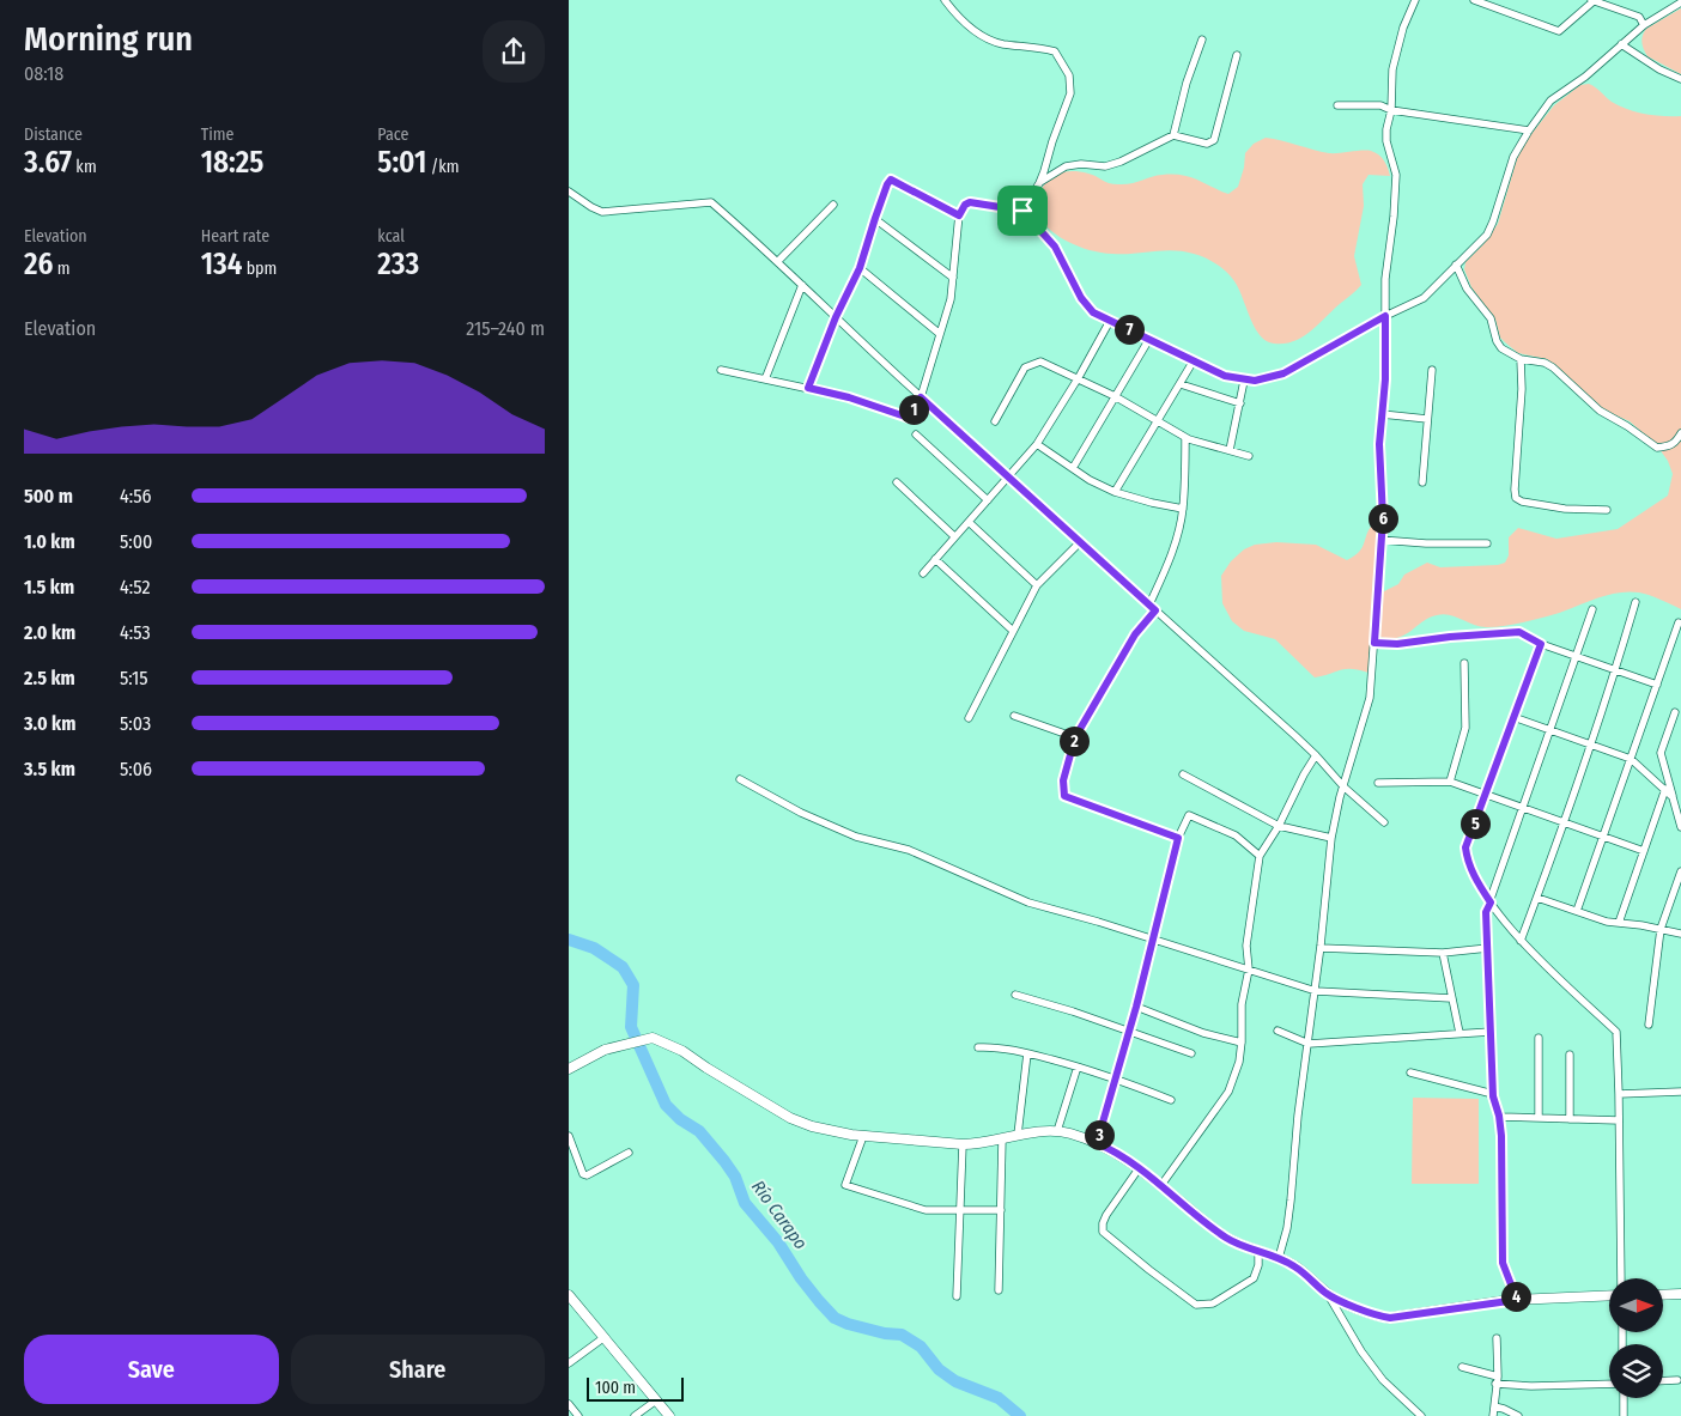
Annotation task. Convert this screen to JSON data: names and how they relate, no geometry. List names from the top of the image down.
{
  "water": ["Río Carapo"],
  "scale_bar": "100 m",
  "north": "right",
  "page": {
    "heading": ["Morning run", "08:18"],
    "stats": [
      ["Distance", "3.67 km"],
      ["Time", "18:25"],
      ["Pace", "5:01 /km"],
      ["Elevation", "26 m"],
      ["Heart rate", "134 bpm"],
      ["kcal", "233"]
    ],
    "chart": ["Elevation", "215–240 m"],
    "pins": [
      "7",
      "1",
      "6",
      "2",
      "5",
      "3",
      "4"
    ],
    "list": [
      {
        "name": "500 m",
        "note": "4:56"
      },
      {
        "name": "1.0 km",
        "note": "5:00"
      },
      {
        "name": "1.5 km",
        "note": "4:52"
      },
      {
        "name": "2.0 km",
        "note": "4:53"
      },
      {
        "name": "2.5 km",
        "note": "5:15"
      },
      {
        "name": "3.0 km",
        "note": "5:03"
      },
      {
        "name": "3.5 km",
        "note": "5:06"
      }
    ],
    "buttons": ["Save", "Share"],
    "scale": "100 m"
  }
}
